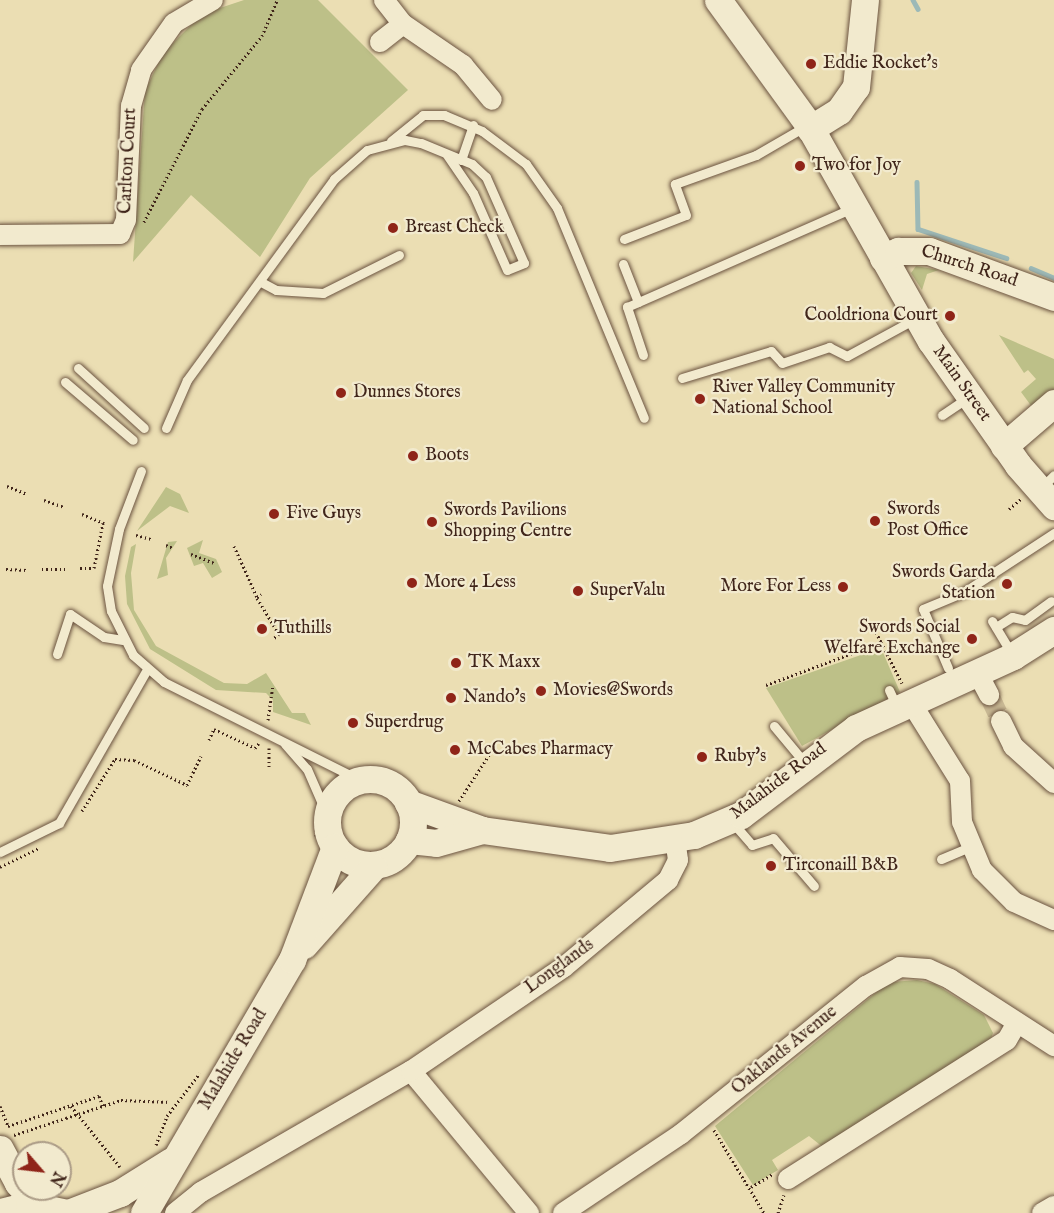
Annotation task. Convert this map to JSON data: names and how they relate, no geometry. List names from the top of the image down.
{
  "streets": {
    "main road": ["Church Road", "Main Street", "Malahide Road"],
    "street": ["Carlton Court", "Longlands", "Oaklands Avenue"]
  },
  "crossings": [
    ["Church Road", "Main Street"],
    ["Malahide Road", "Longlands"]
  ],
  "places": [
    "Eddie Rocket's",
    "Two for Joy",
    "Breast Check",
    "Cooldriona Court",
    "Dunnes Stores",
    "River Valley Community National School",
    "Boots",
    "Five Guys",
    "Swords Post Office",
    "Swords Pavilions Shopping Centre",
    "More 4 Less",
    "Swords Garda Station",
    "More For Less",
    "SuperValu",
    "Tuthills",
    "Swords Social Welfare Exchange",
    "TK Maxx",
    "Movies@Swords",
    "Nando's",
    "Superdrug",
    "McCabes Pharmacy",
    "Ruby's",
    "Tirconaill B&B"
  ],
  "north": "bottom right"
}
